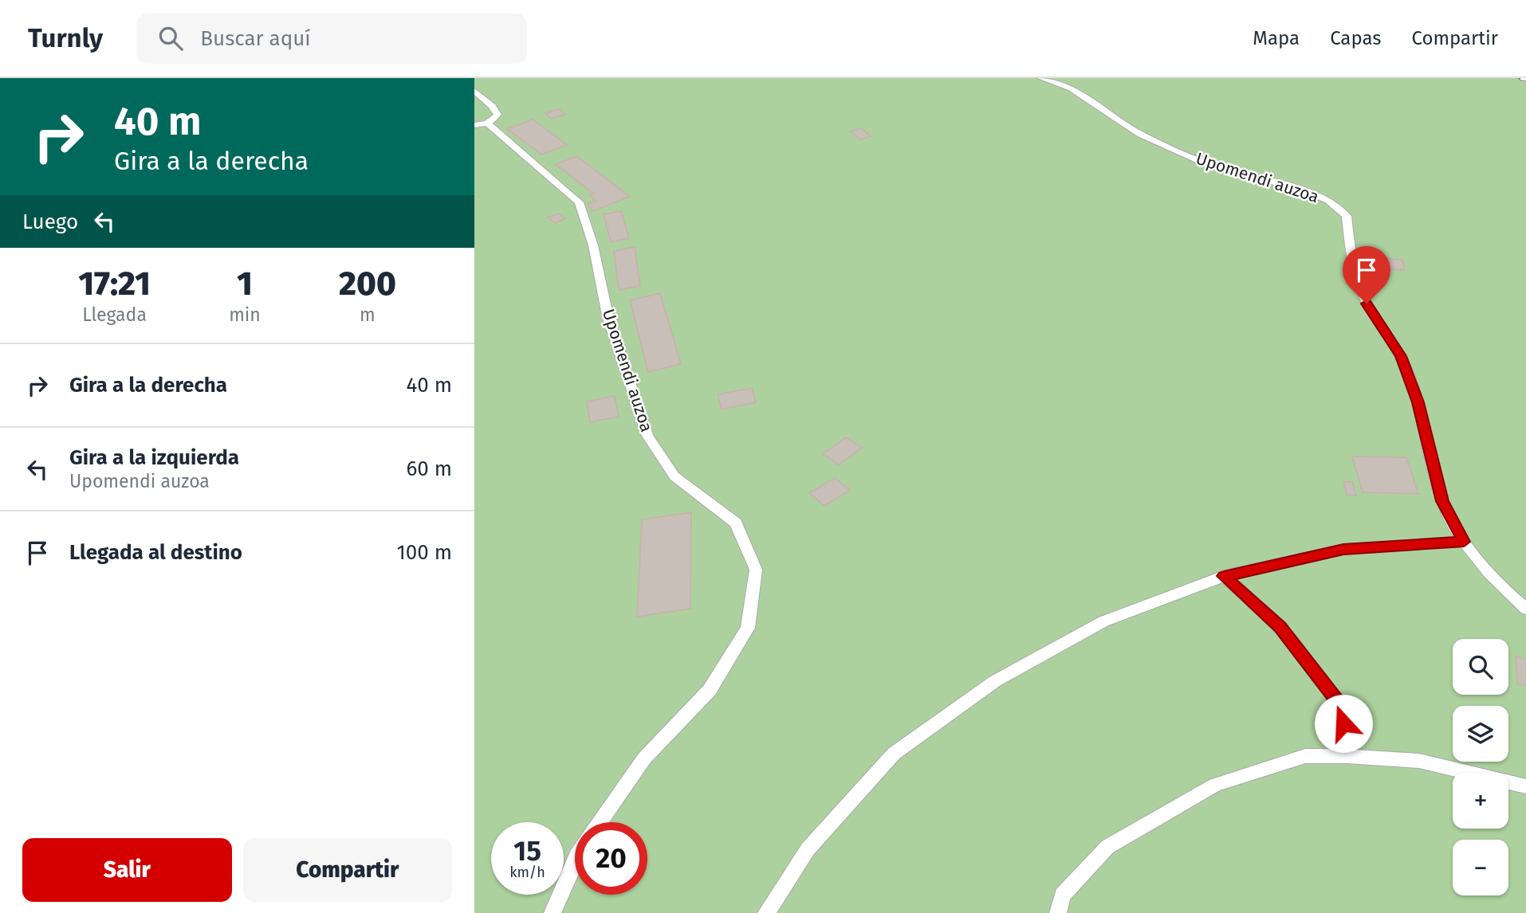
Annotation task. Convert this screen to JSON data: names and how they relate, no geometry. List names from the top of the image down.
{
  "streets": {
    "lane": ["Upomendi auzoa"]
  },
  "page": {
    "header": "Turnly",
    "search": "Buscar aquí",
    "nav": ["Mapa", "Capas", "Compartir"],
    "turn": ["40 m", "Gira a la derecha"],
    "then": "Luego",
    "eta": [
      "17:21",
      "Llegada",
      "1",
      "min",
      "200",
      "m"
    ],
    "list": [
      {
        "name": "Gira a la derecha",
        "value": "40 m"
      },
      {
        "name": "Gira a la izquierda",
        "note": "Upomendi auzoa",
        "value": "60 m"
      },
      {
        "name": "Llegada al destino",
        "value": "100 m"
      }
    ],
    "map_buttons": ["+", "−"],
    "speed": "15 km/h",
    "limit": "20",
    "buttons": ["Salir", "Compartir"]
  }
}
